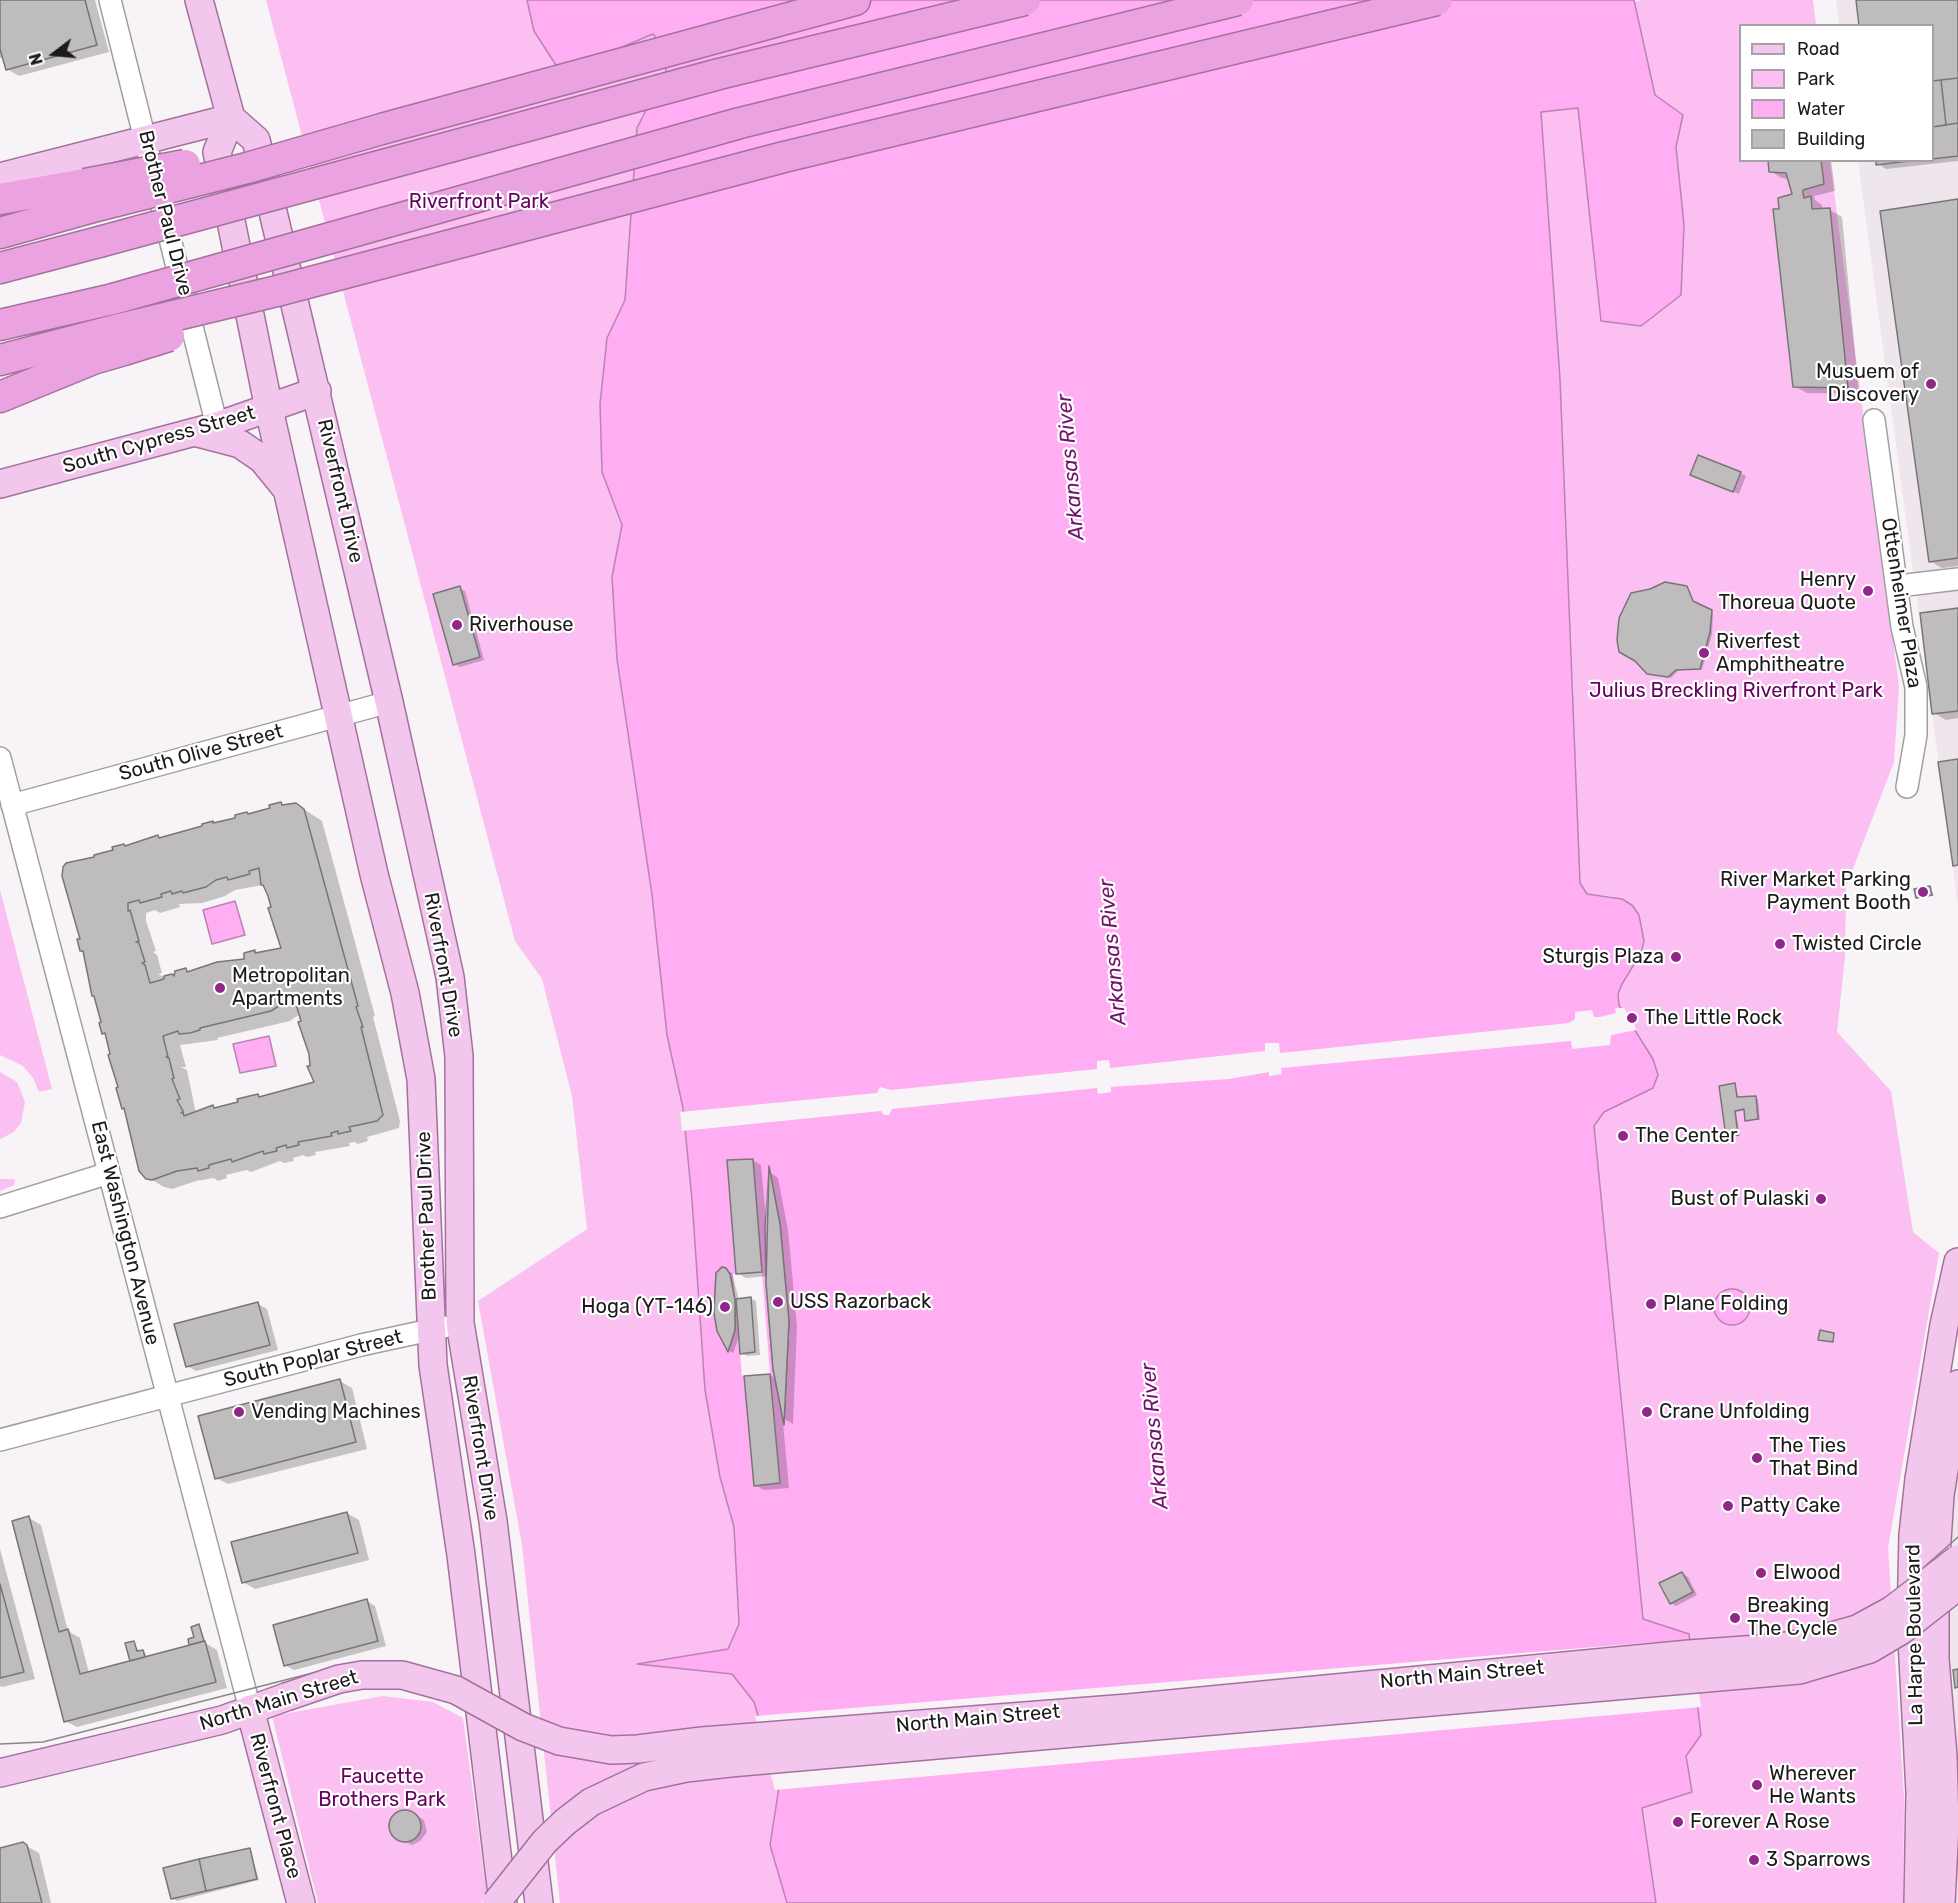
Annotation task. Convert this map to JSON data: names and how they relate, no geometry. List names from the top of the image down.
{
  "streets": {
    "main road": [
      "Brother Paul Drive",
      "South Cypress Street",
      "Riverfront Drive",
      "La Harpe Boulevard",
      "North Main Street",
      "Riverfront Place"
    ],
    "street": [
      "Ottenheimer Plaza",
      "South Olive Street",
      "East Washington Avenue",
      "South Poplar Street"
    ]
  },
  "crossings": [
    ["Brother Paul Drive", "South Cypress Street"],
    ["Brother Paul Drive", "South Olive Street"],
    ["Brother Paul Drive", "South Poplar Street"],
    ["South Cypress Street", "Riverfront Drive"],
    ["Riverfront Drive", "South Olive Street"],
    ["Riverfront Drive", "South Poplar Street"],
    ["South Olive Street", "East Washington Avenue"],
    ["East Washington Avenue", "South Poplar Street"],
    ["East Washington Avenue", "North Main Street"],
    ["East Washington Avenue", "Riverfront Place"],
    ["North Main Street", "Riverfront Place"]
  ],
  "water": ["Arkansas River"],
  "parks": ["Riverfront Park", "Julius Breckling Riverfront Park", "Faucette Brothers Park"],
  "places": [
    "Musuem of Discovery",
    "Henry Thoreua Quote",
    "Riverhouse",
    "Riverfest Amphitheatre",
    "River Market Parking Payment Booth",
    "Twisted Circle",
    "Sturgis Plaza",
    "Metropolitan Apartments",
    "The Little Rock",
    "The Center",
    "Bust of Pulaski",
    "USS Razorback",
    "Plane Folding",
    "Hoga (YT-146)",
    "Vending Machines",
    "Crane Unfolding",
    "The Ties That Bind",
    "Patty Cake",
    "Elwood",
    "Breaking The Cycle",
    "Wherever He Wants",
    "Forever A Rose",
    "3 Sparrows"
  ],
  "legend": [
    "Road",
    "Park",
    "Water",
    "Building"
  ],
  "north": "left"
}
